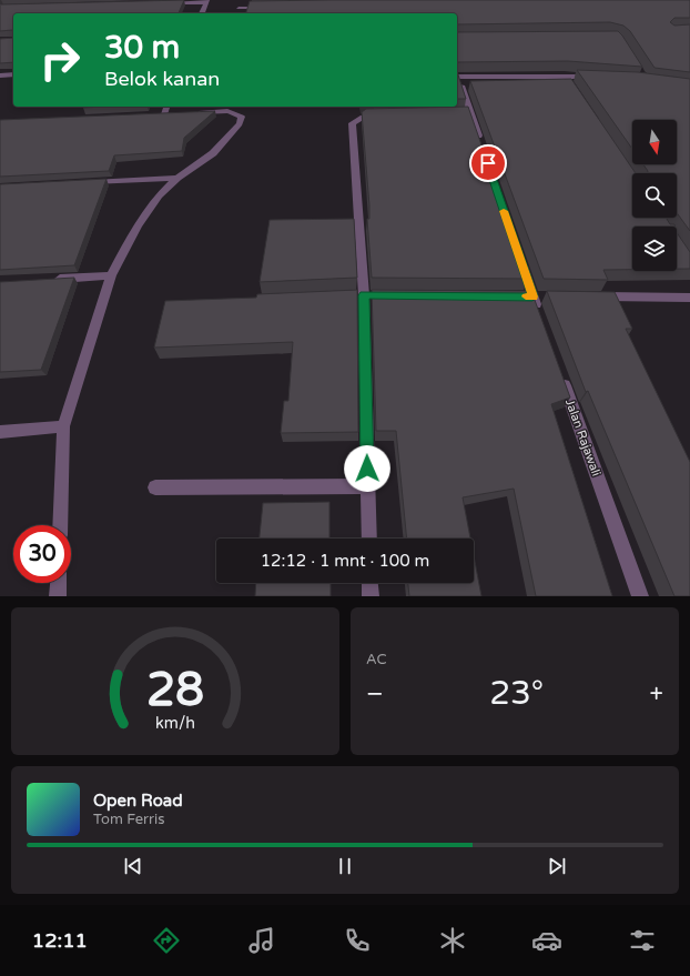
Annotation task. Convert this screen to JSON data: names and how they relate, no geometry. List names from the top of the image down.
{
  "streets": {
    "street": ["Jalan Rajawali"]
  },
  "north": "bottom",
  "page": {
    "turn": ["30 m", "Belok kanan"],
    "limit": "30",
    "trip": "12:12 · 1 mnt · 100 m",
    "tile": "AC",
    "heat": ["−", "23°", "+"],
    "song": ["Open Road", "Tom Ferris"],
    "tabs": "12:11",
    "gauge": ["28", "km/h"]
  }
}
